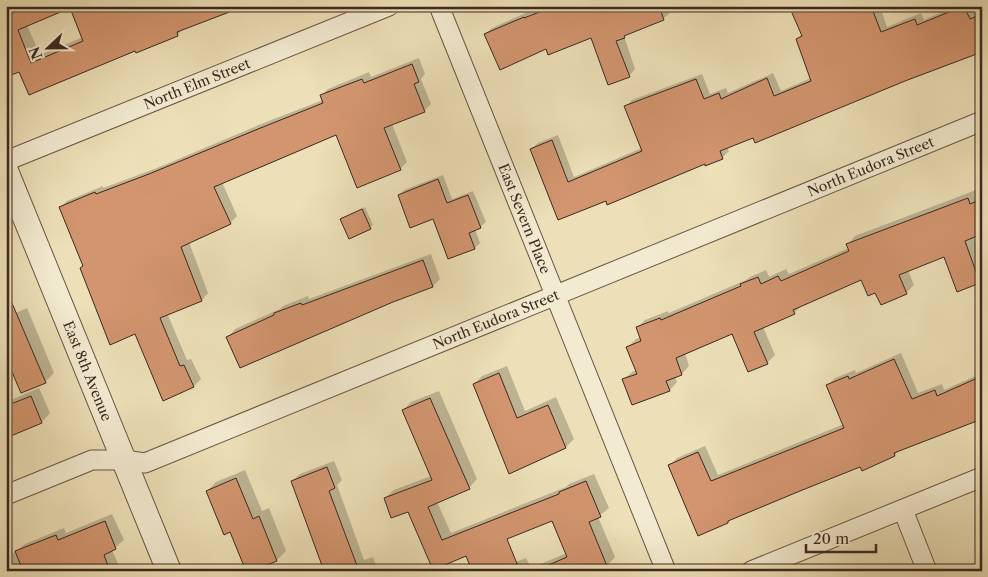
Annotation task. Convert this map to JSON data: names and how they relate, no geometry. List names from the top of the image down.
{
  "streets": {
    "street": [
      "North Elm Street",
      "North Eudora Street",
      "East Severn Place",
      "East 8th Avenue"
    ]
  },
  "crossings": [
    ["North Eudora Street", "East Severn Place"],
    ["North Eudora Street", "East 8th Avenue"]
  ],
  "scale_bar": "20 m",
  "north": "left"
}
